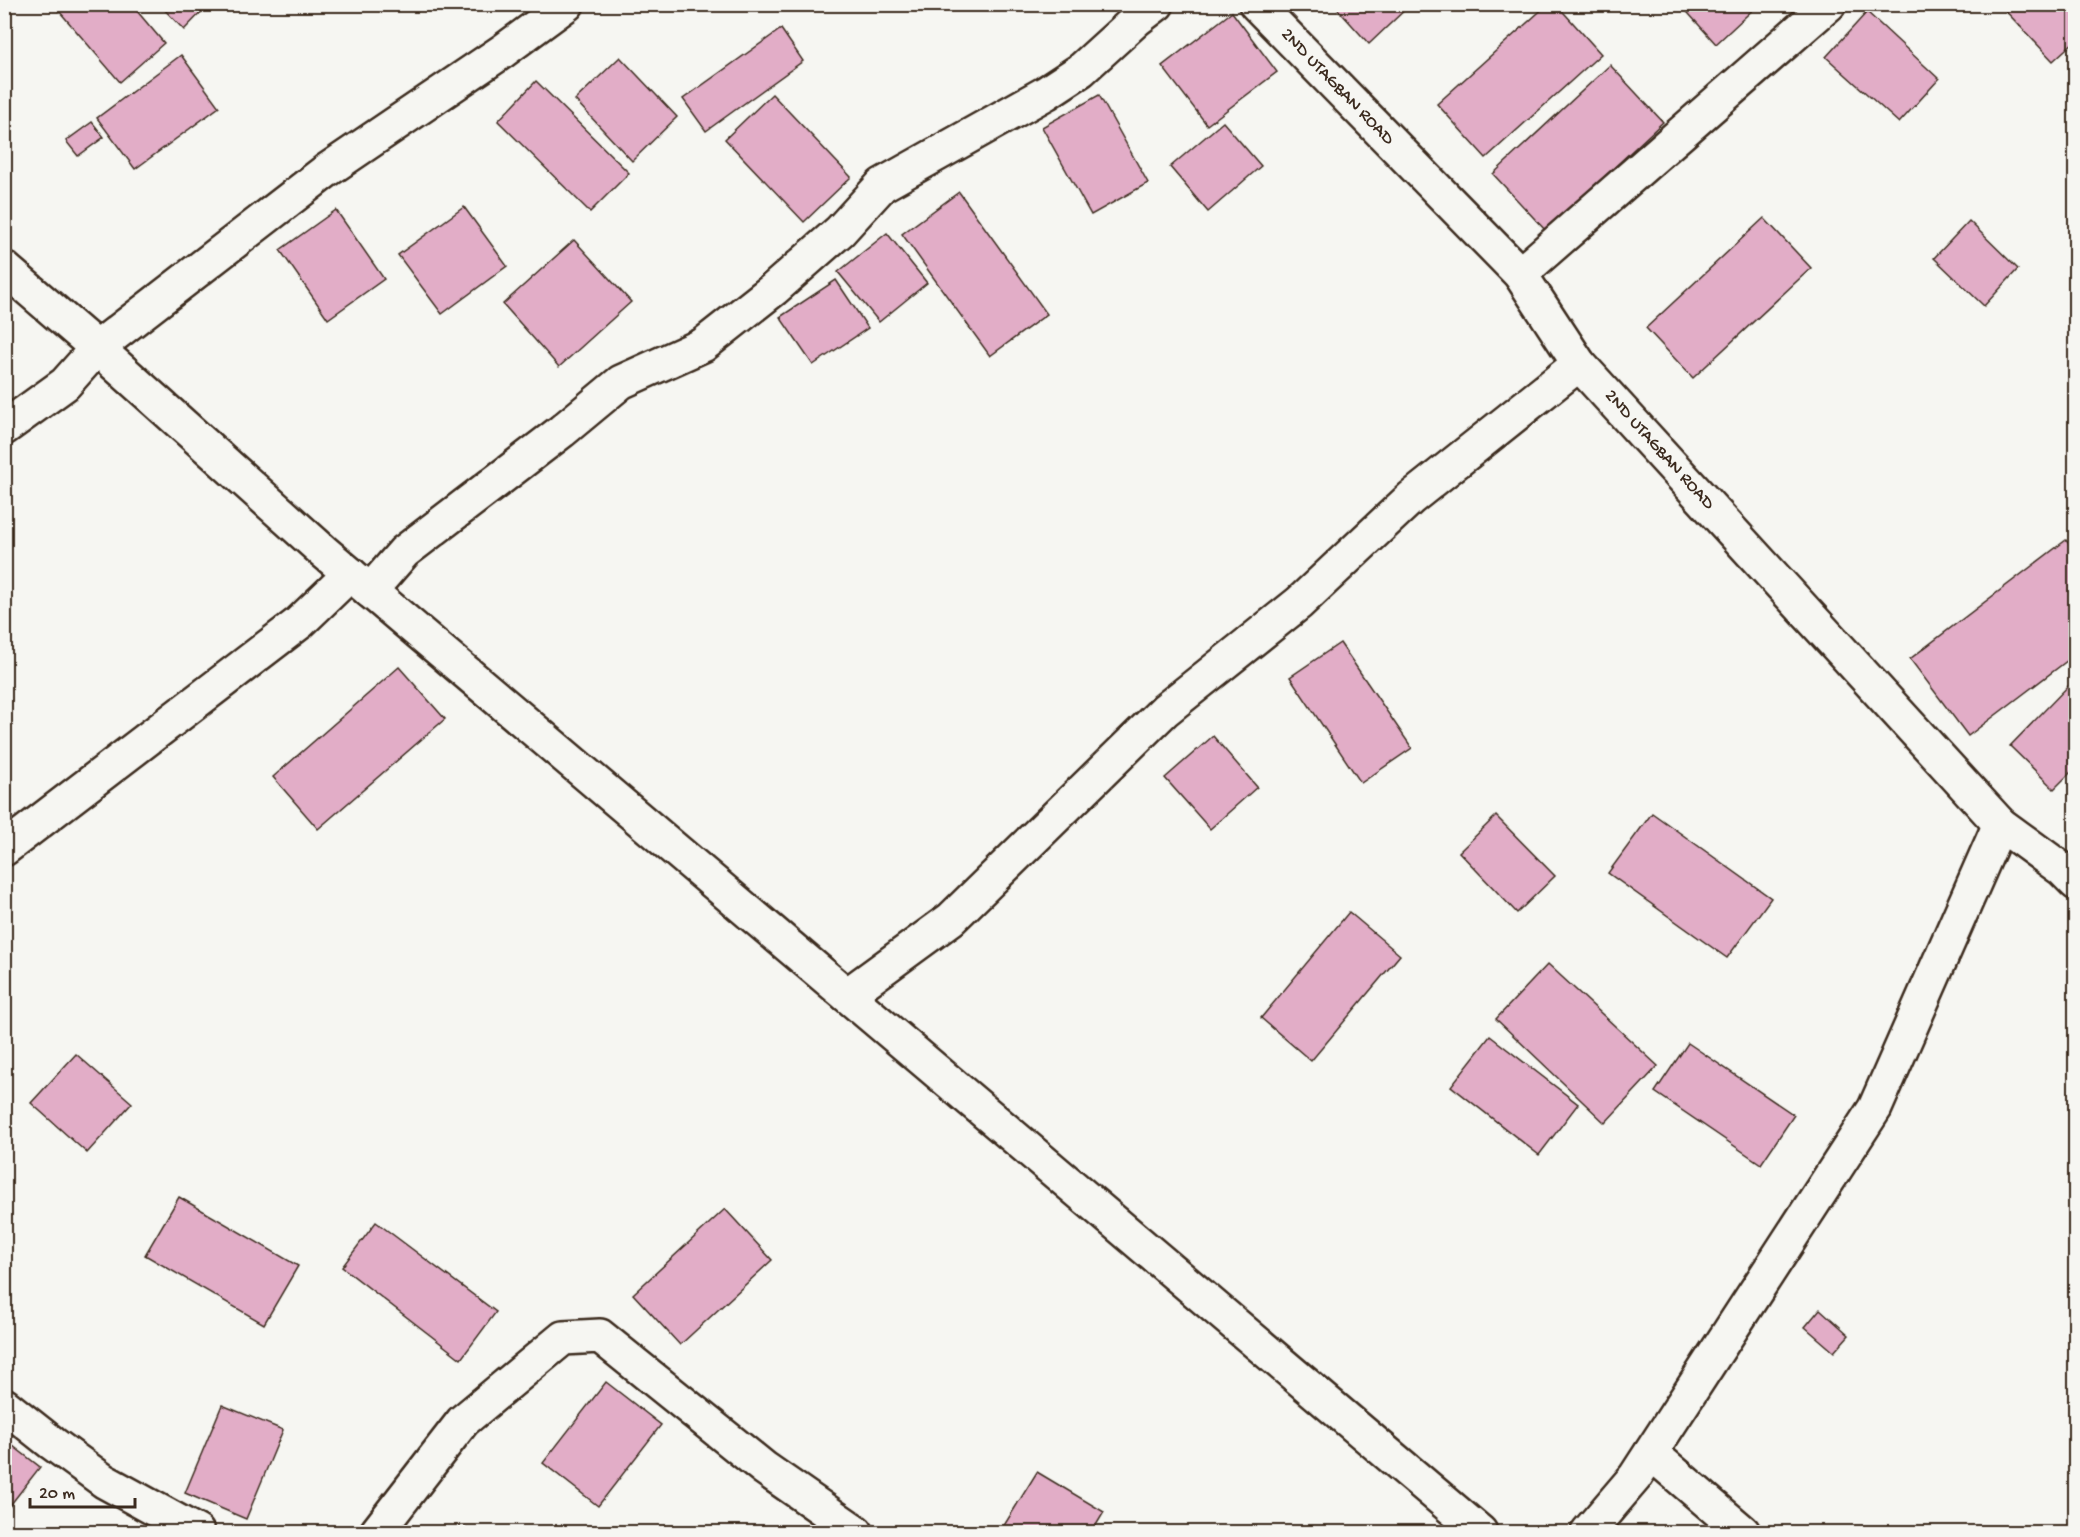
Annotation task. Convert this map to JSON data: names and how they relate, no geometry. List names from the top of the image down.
{
  "streets": {
    "street": ["2ND UTAGBAN ROAD"]
  },
  "scale_bar": "20 m"
}
